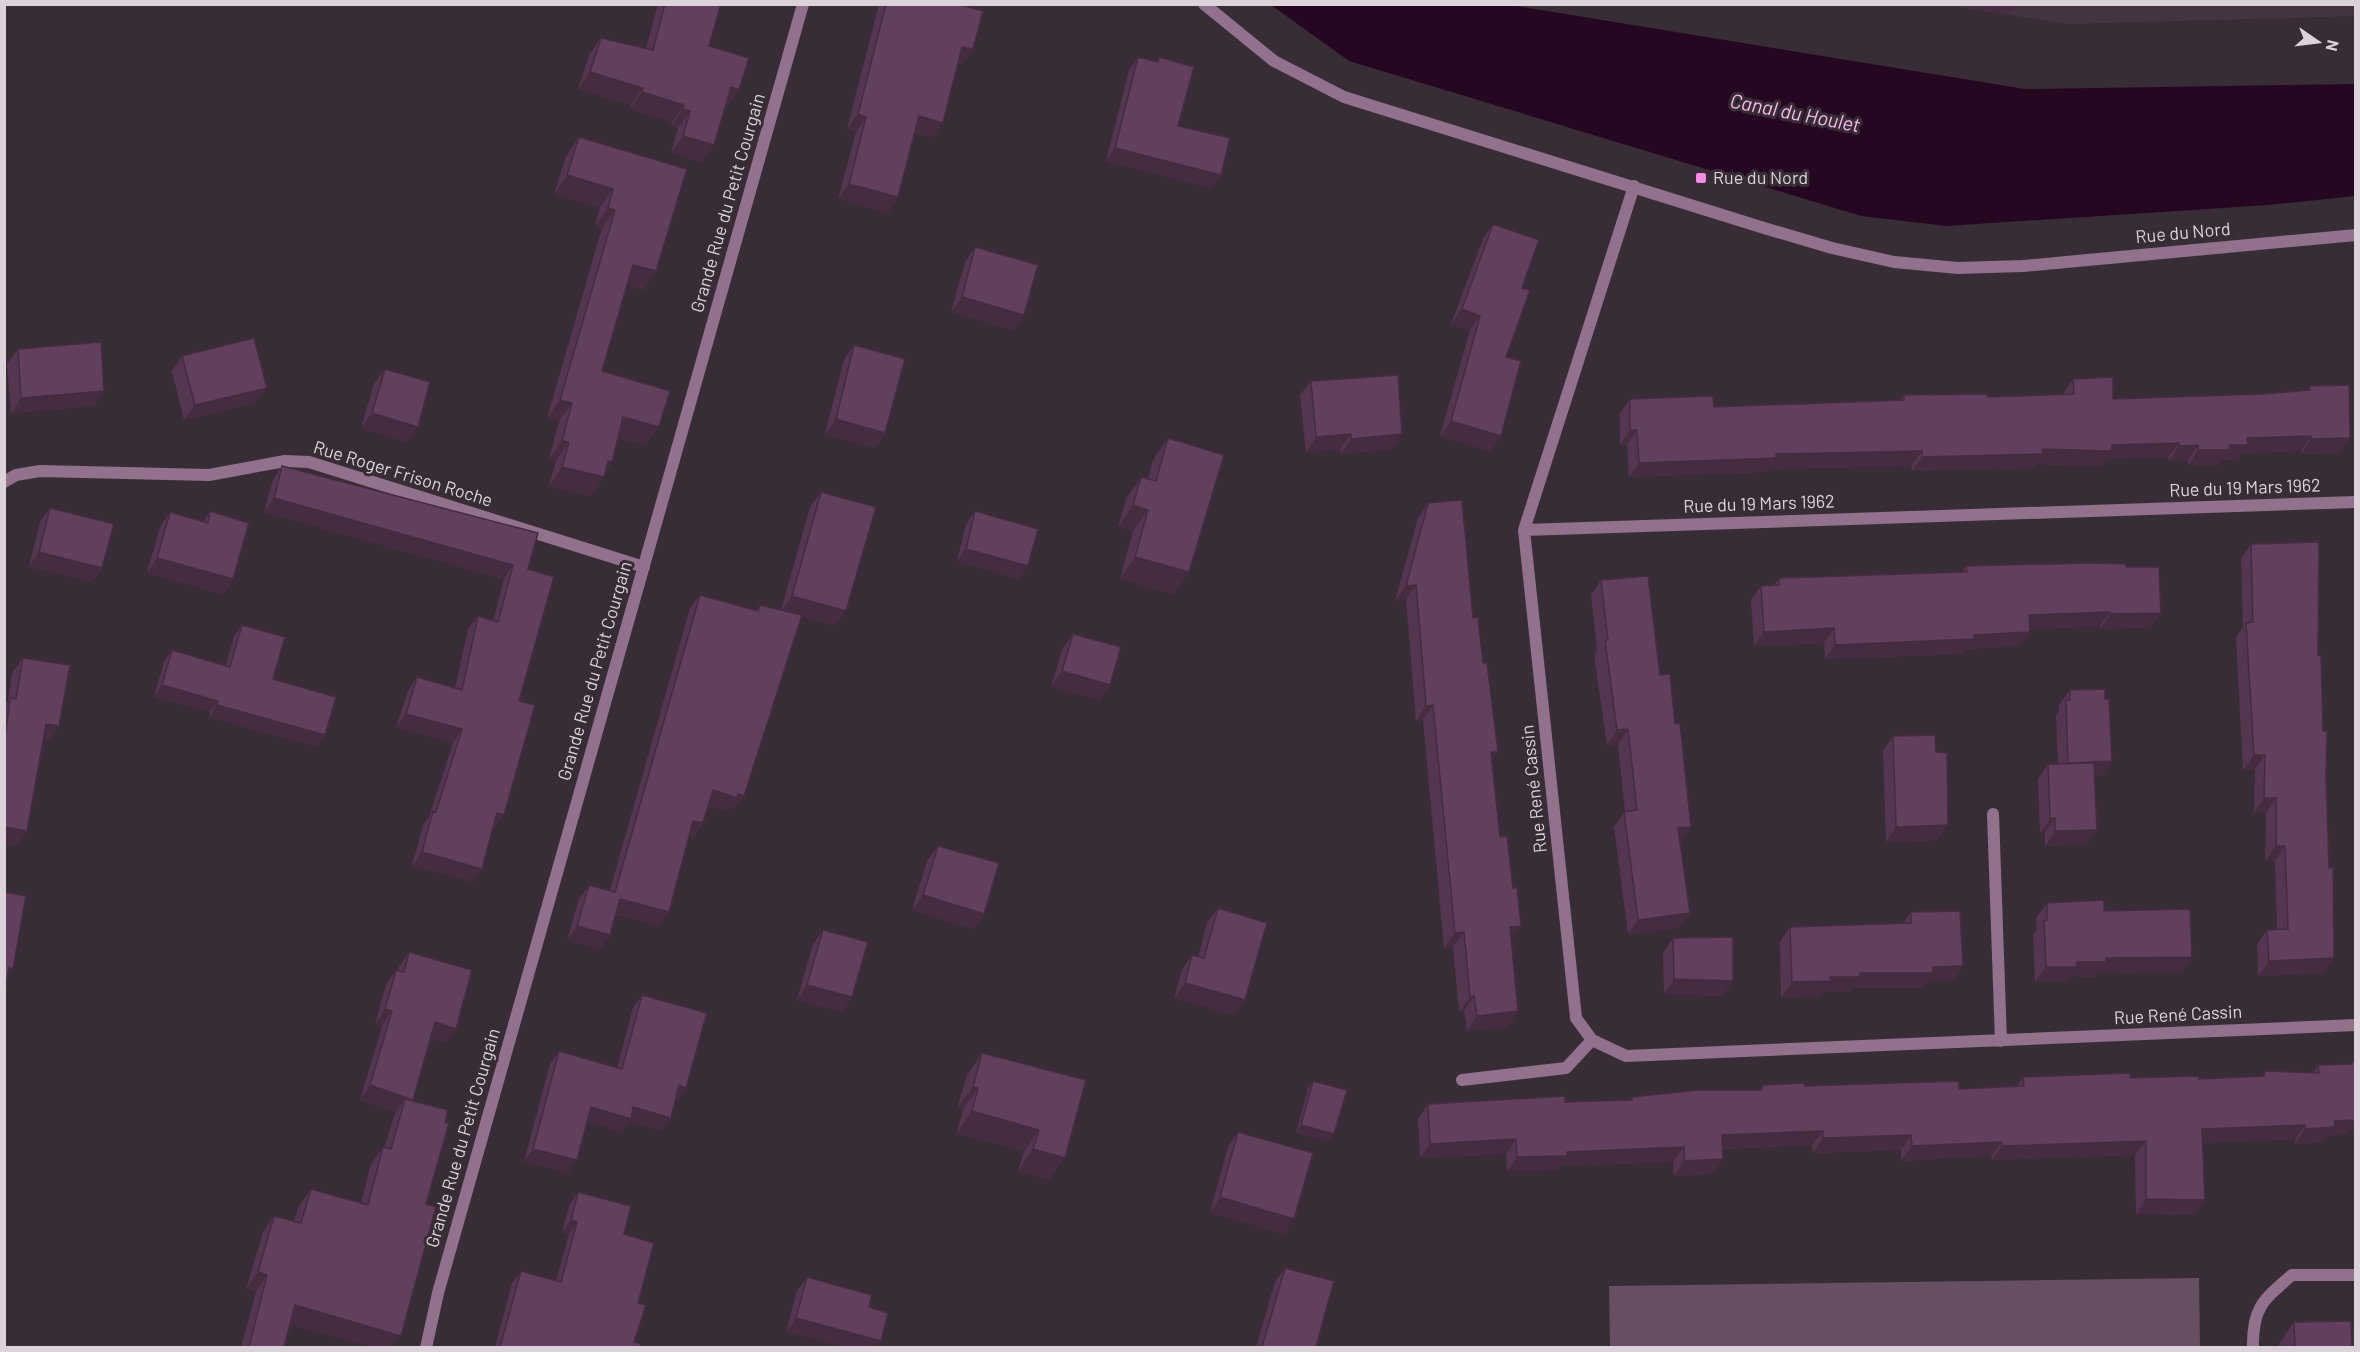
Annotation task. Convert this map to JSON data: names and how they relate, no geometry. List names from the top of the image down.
{
  "streets": {
    "street": [
      "Grande Rue du Petit Courgain",
      "Rue du Nord",
      "Rue Roger Frison Roche",
      "Rue du 19 Mars 1962",
      "Rue René Cassin"
    ]
  },
  "crossings": [
    ["Grande Rue du Petit Courgain", "Rue Roger Frison Roche"],
    ["Rue du 19 Mars 1962", "Rue René Cassin"]
  ],
  "water": ["Canal du Houlet"],
  "places": {
    "transit": ["Rue du Nord"]
  },
  "north": "right"
}
